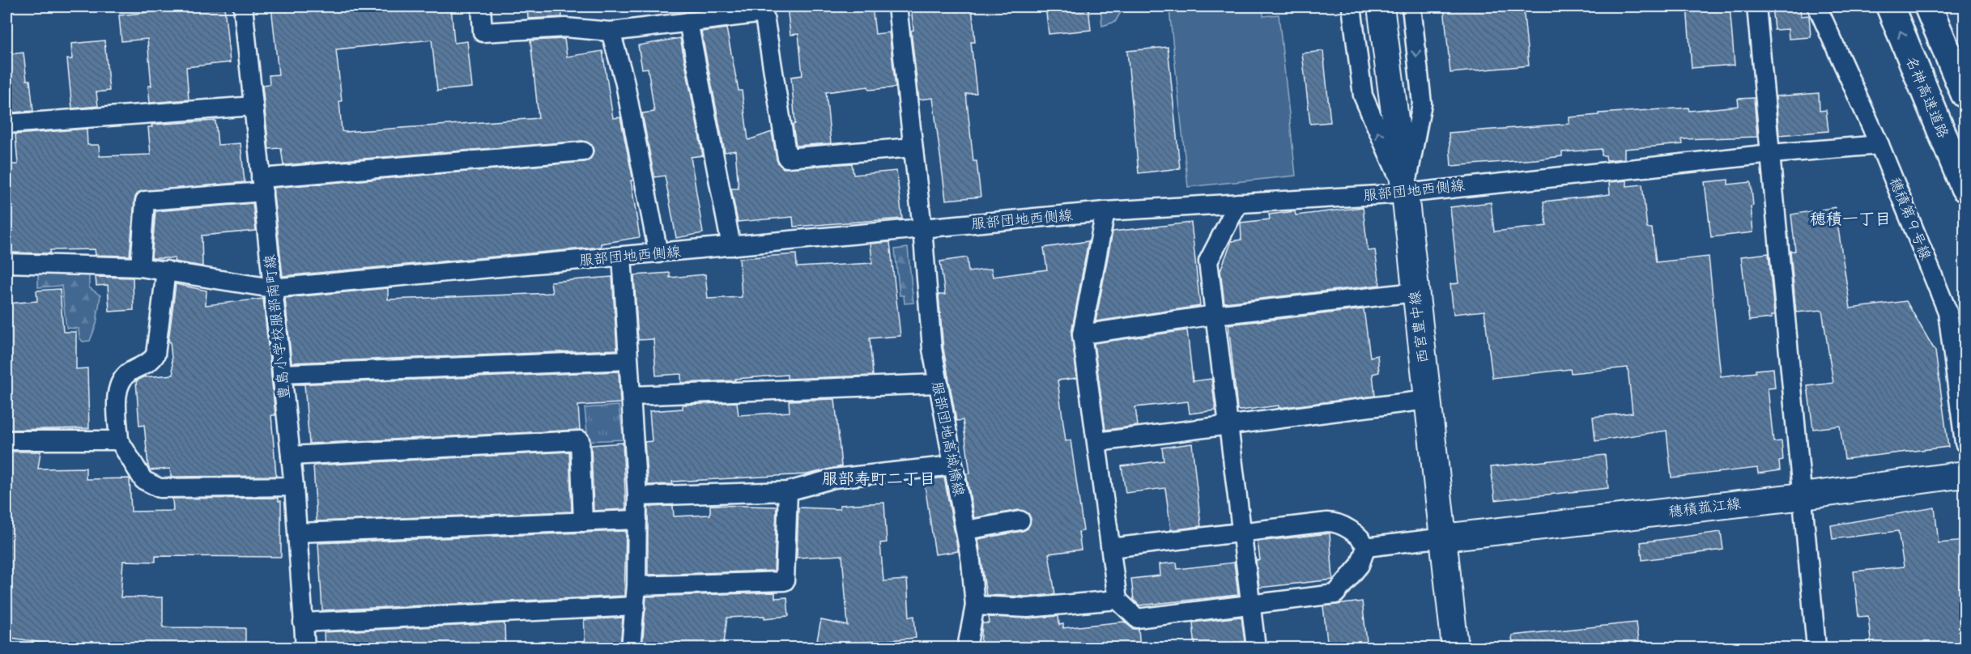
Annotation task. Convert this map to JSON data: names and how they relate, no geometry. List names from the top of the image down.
{
  "streets": {
    "highway": ["名神高速道路"],
    "main road": ["西宮豊中線", "穂積菰江線"],
    "street": [
      "服部団地西側線",
      "穂積第９号線",
      "豊島小学校服部南町線",
      "服部団地高城橋線"
    ]
  },
  "crossings": [
    ["服部団地西側線", "穂積第９号線"],
    ["服部団地西側線", "豊島小学校服部南町線"],
    ["服部団地西側線", "西宮豊中線"],
    ["服部団地西側線", "服部団地高城橋線"],
    ["西宮豊中線", "穂積菰江線"]
  ],
  "districts": ["穂積一丁目", "服部寿町二丁目"]
}
